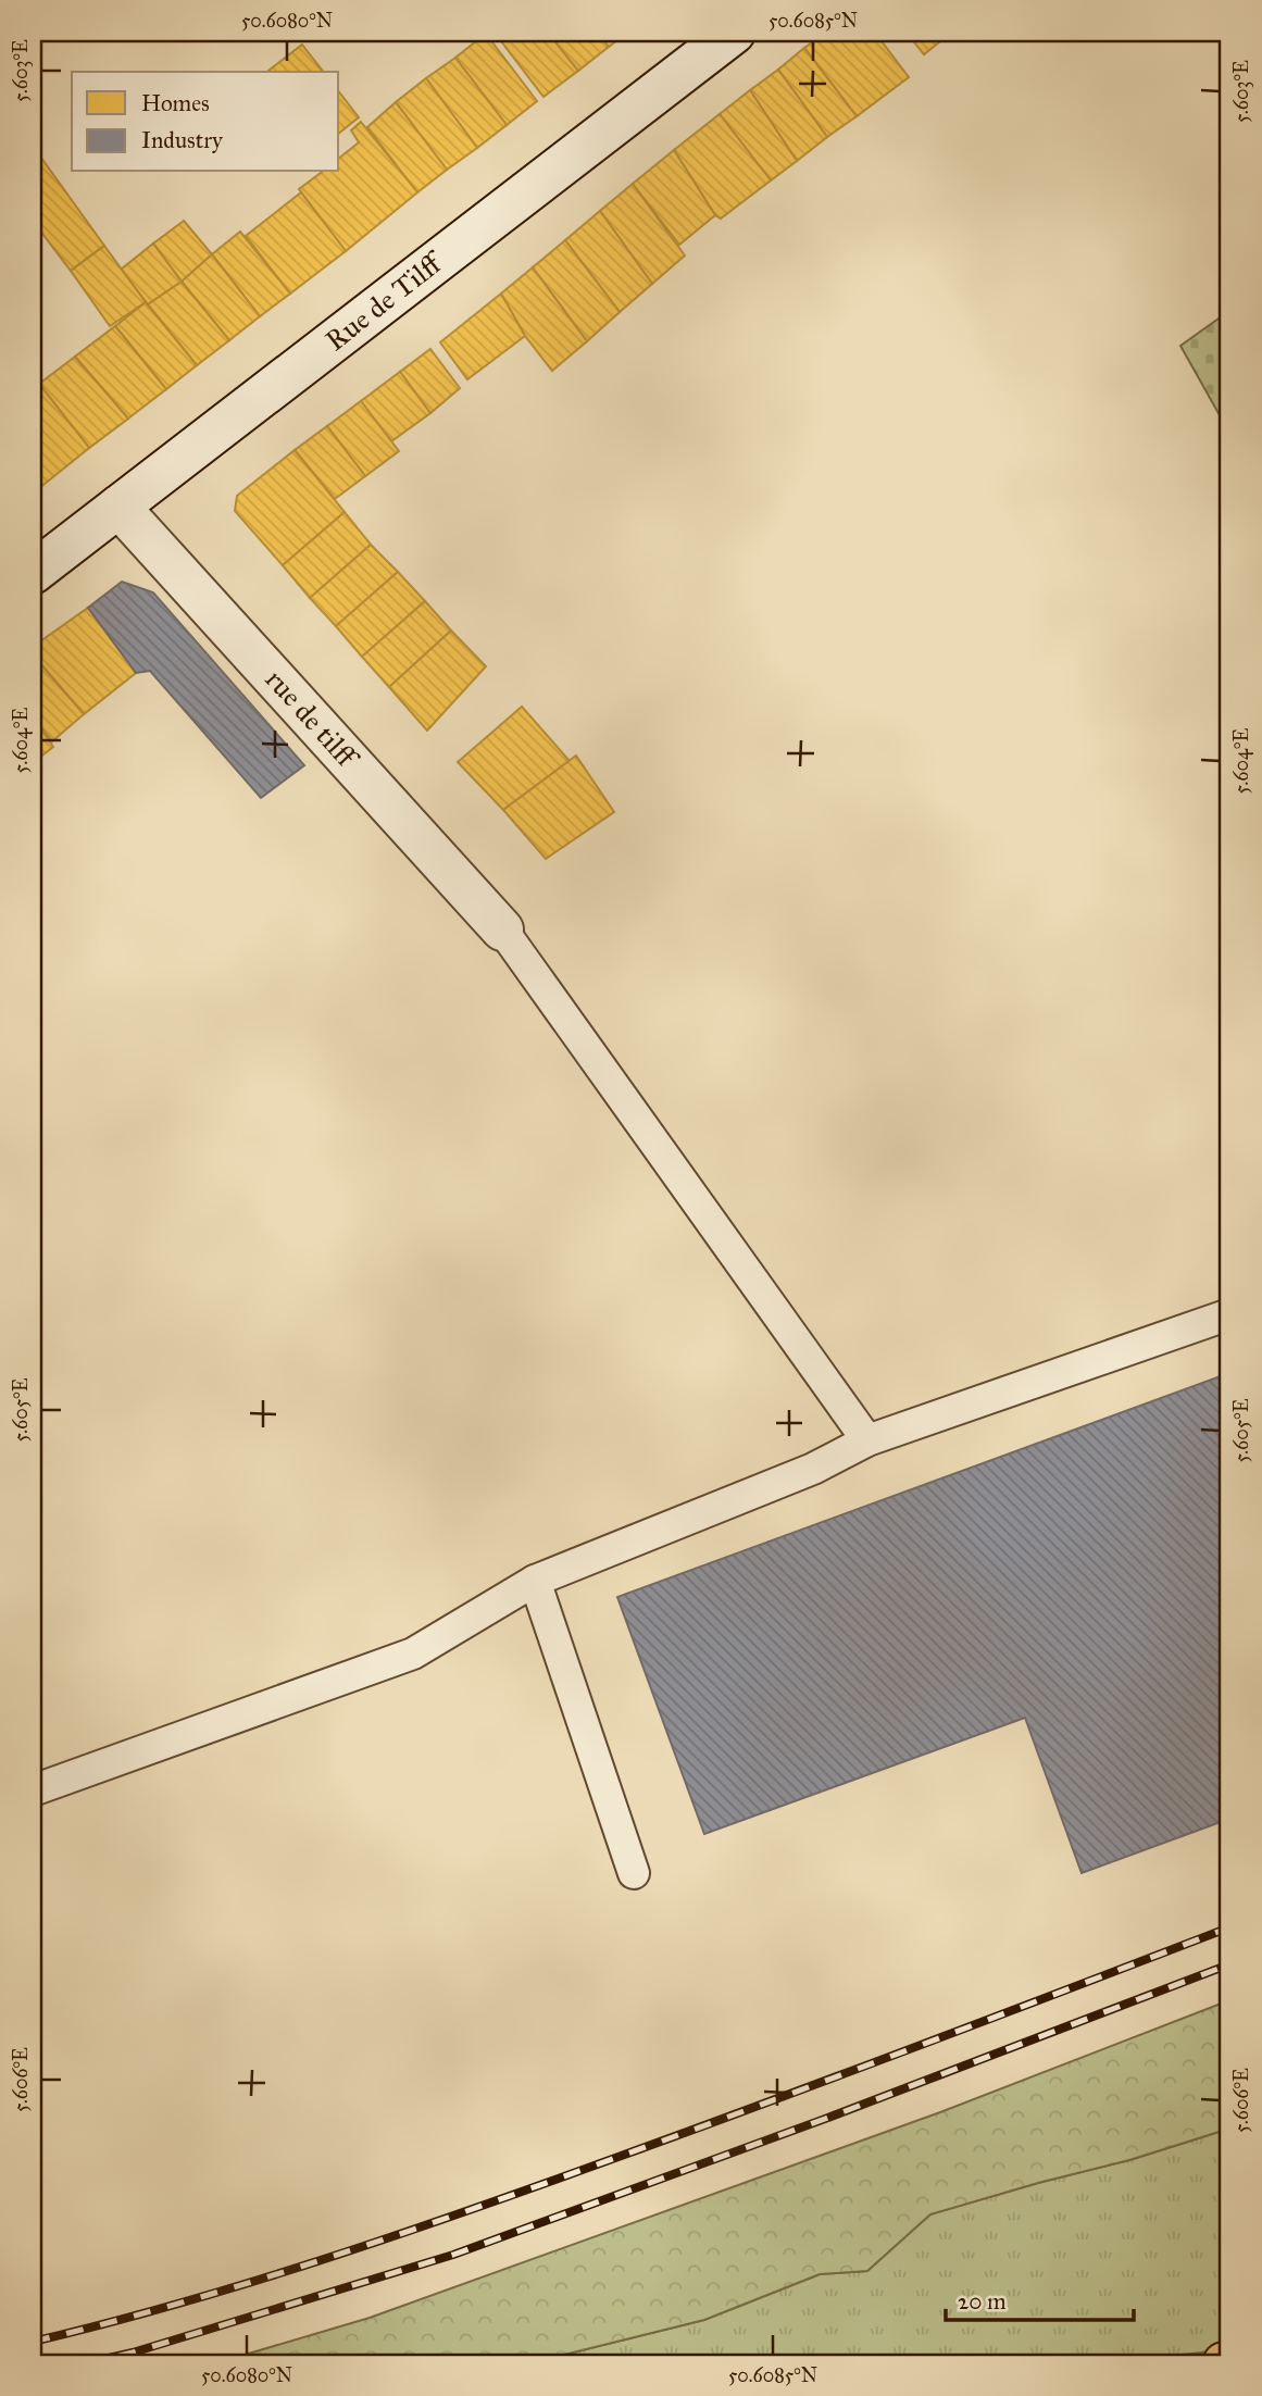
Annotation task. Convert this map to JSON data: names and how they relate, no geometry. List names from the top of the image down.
{
  "streets": {
    "main road": ["Rue de Tilff", "rue de tilff"]
  },
  "crossings": [
    ["Rue de Tilff", "rue de tilff"]
  ],
  "legend": ["Homes", "Industry"],
  "scale_bar": "20 m",
  "coordinates": [
    "50.6080°N",
    "50.6085°N",
    "5.603°E",
    "5.604°E",
    "5.605°E",
    "5.606°E"
  ]
}
